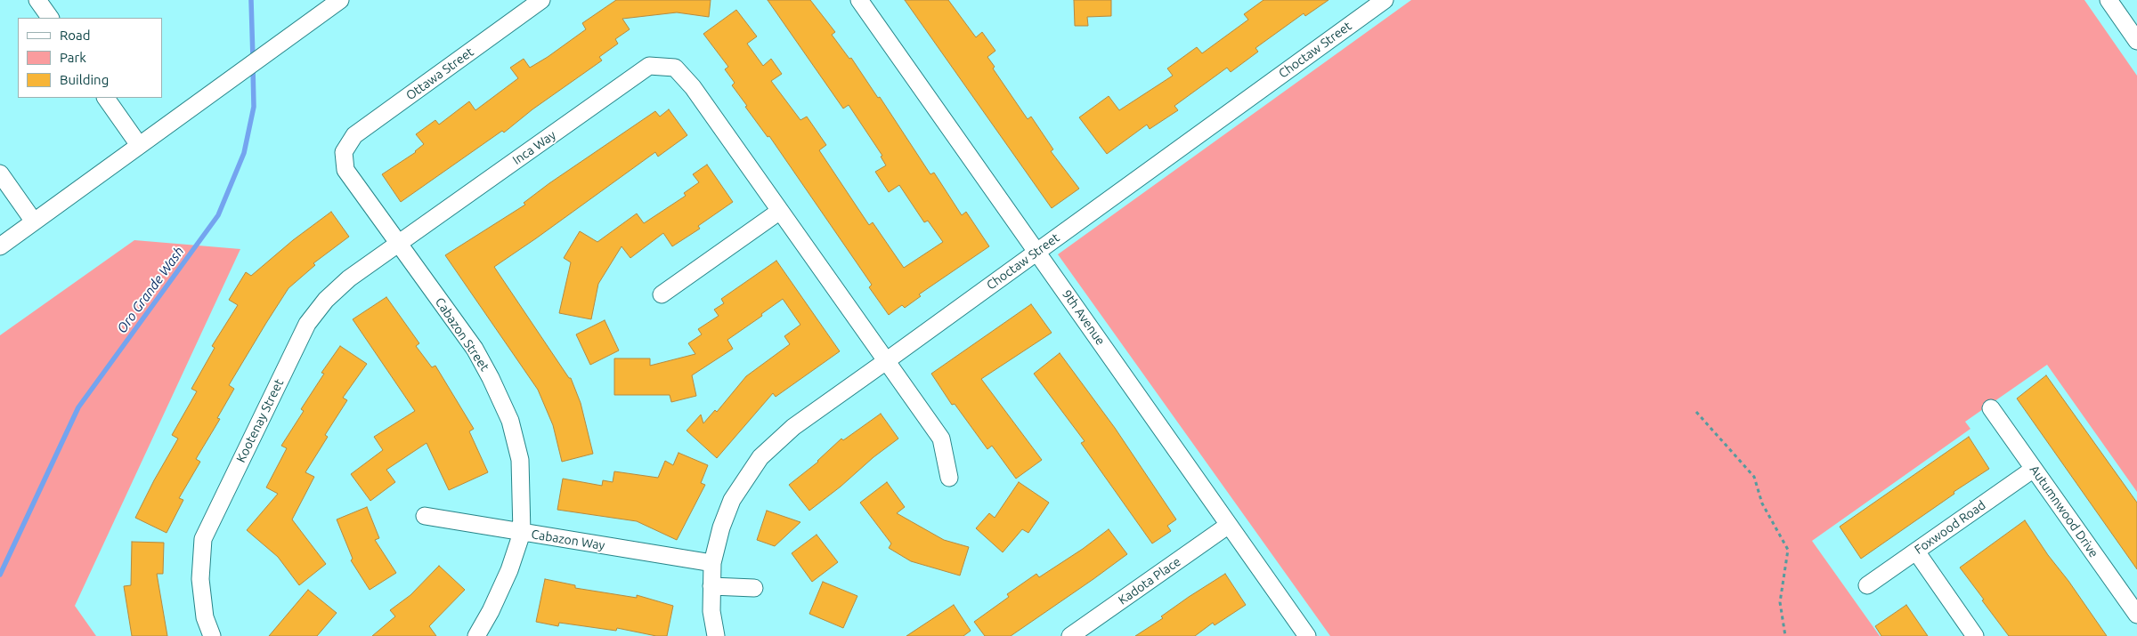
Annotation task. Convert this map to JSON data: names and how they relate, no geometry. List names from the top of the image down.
{
  "streets": {
    "street": [
      "Choctaw Street",
      "Ottawa Street",
      "Inca Way",
      "9th Avenue",
      "Cabazon Street",
      "Kootenay Street",
      "Autumnwood Drive",
      "Foxwood Road",
      "Cabazon Way",
      "Kadota Place"
    ]
  },
  "crossings": [
    ["Choctaw Street", "9th Avenue"],
    ["Choctaw Street", "Cabazon Way"],
    ["Ottawa Street", "Cabazon Street"],
    ["Inca Way", "Cabazon Street"],
    ["Inca Way", "Kootenay Street"],
    ["9th Avenue", "Kadota Place"],
    ["Cabazon Street", "Kootenay Street"],
    ["Cabazon Street", "Cabazon Way"],
    ["Autumnwood Drive", "Foxwood Road"]
  ],
  "water": ["Oro Grande Wash"],
  "legend": ["Road", "Park", "Building"]
}
